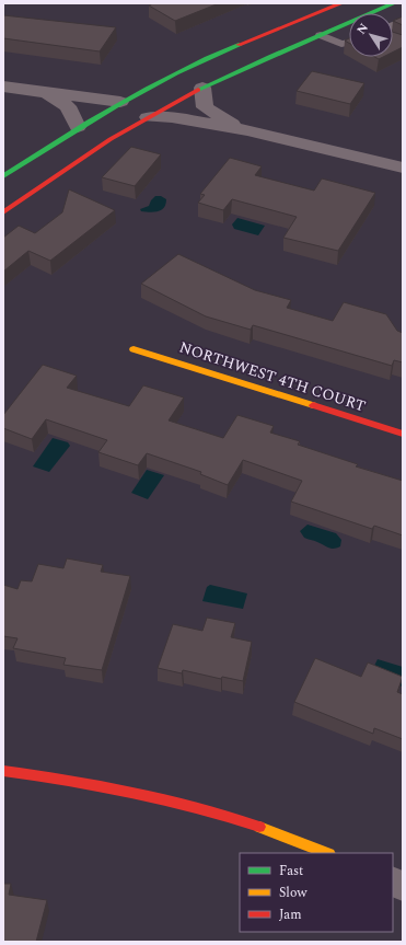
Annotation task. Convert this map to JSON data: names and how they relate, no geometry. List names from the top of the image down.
{
  "streets": {
    "main road": ["NORTHWEST 4TH COURT"]
  },
  "legend": ["Fast", "Slow", "Jam"],
  "north": "top left"
}
